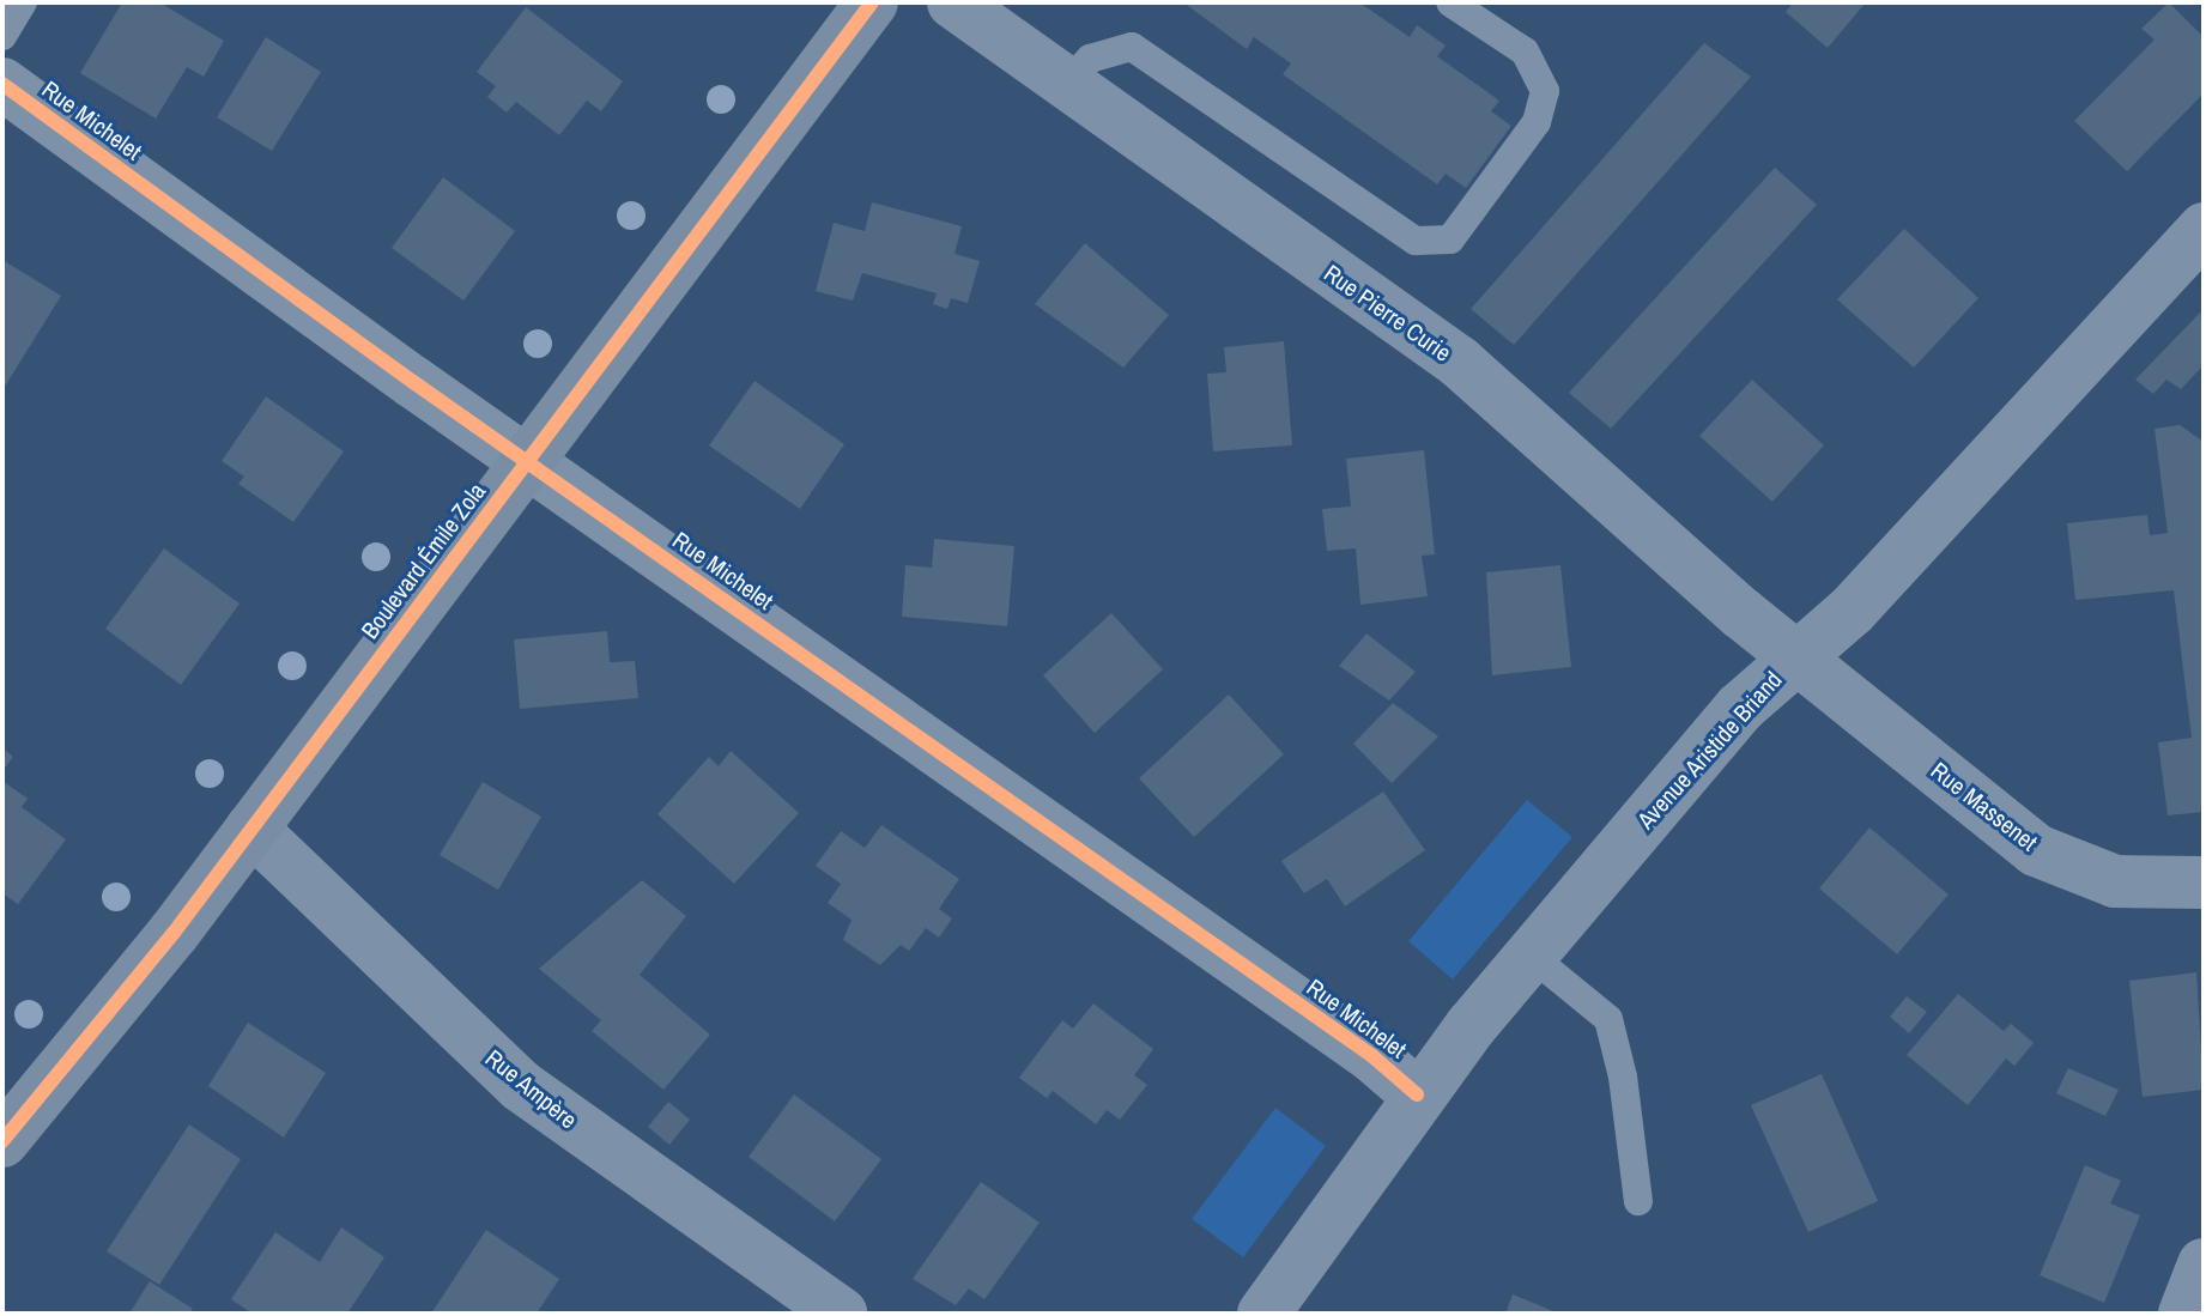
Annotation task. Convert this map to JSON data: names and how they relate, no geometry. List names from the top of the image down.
{
  "streets": {
    "main road": ["Boulevard Émile Zola"],
    "street": [
      "Rue Michelet",
      "Rue Pierre Curie",
      "Avenue Aristide Briand",
      "Rue Massenet",
      "Rue Ampère"
    ]
  },
  "crossings": [
    ["Rue Michelet", "Boulevard Émile Zola"],
    ["Rue Michelet", "Avenue Aristide Briand"],
    ["Rue Pierre Curie", "Avenue Aristide Briand"],
    ["Rue Pierre Curie", "Rue Massenet"],
    ["Boulevard Émile Zola", "Rue Ampère"],
    ["Avenue Aristide Briand", "Rue Massenet"]
  ]
}
